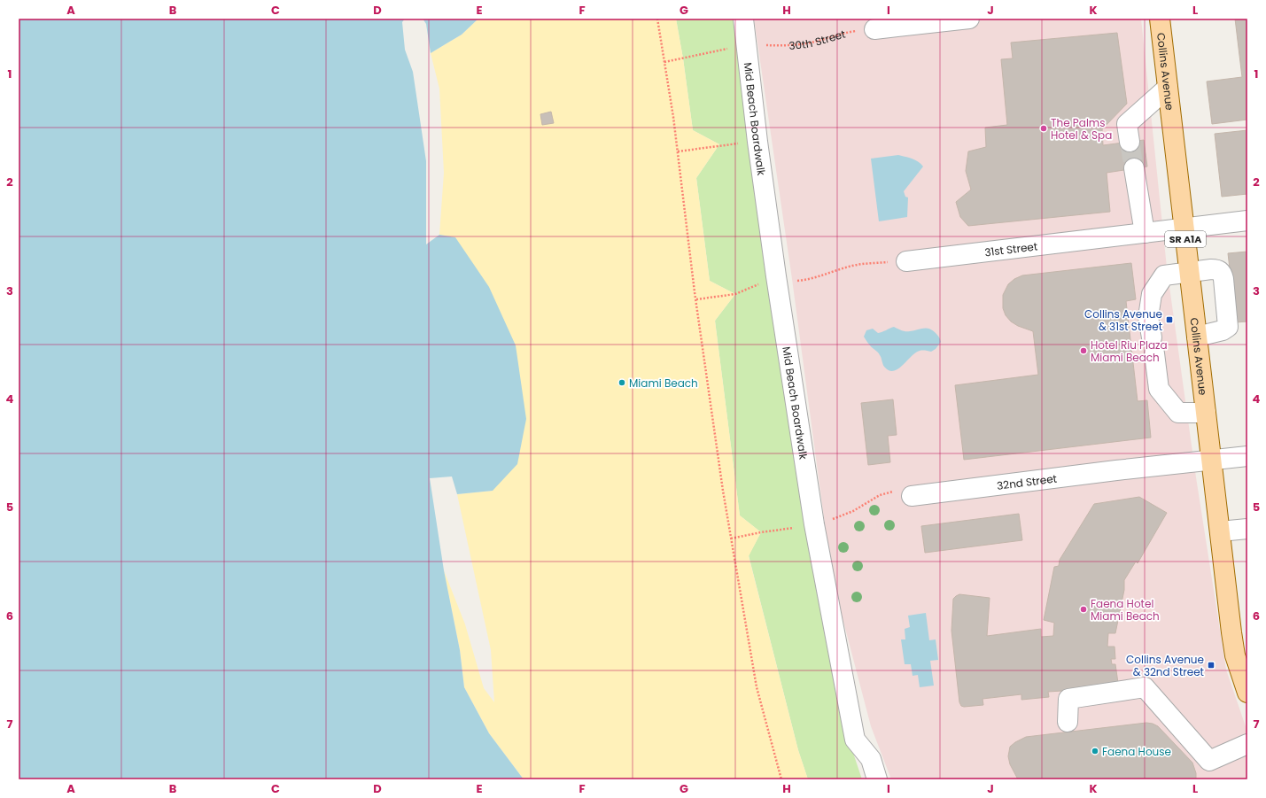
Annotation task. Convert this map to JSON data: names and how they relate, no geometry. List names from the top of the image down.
{
  "streets": {
    "main road": ["Collins Avenue", "SR A1A"],
    "street": ["Mid Beach Boardwalk", "31st Street", "32nd Street"],
    "path": ["30th Street"]
  },
  "crossings": [
    ["30th Street", "Mid Beach Boardwalk"],
    ["Collins Avenue", "31st Street"],
    ["Collins Avenue", "32nd Street"]
  ],
  "places": {
    "other": [
      "The Palms Hotel & Spa",
      "Hotel Riu Plaza Miami Beach",
      "Miami Beach",
      "Faena Hotel Miami Beach",
      "Faena House"
    ],
    "transit": ["Collins Avenue & 31st Street", "Collins Avenue & 32nd Street"]
  },
  "grid": {
    "columns": [
      "A",
      "B",
      "C",
      "D",
      "E",
      "F",
      "G",
      "H",
      "I",
      "J",
      "K",
      "L"
    ],
    "rows": [
      "1",
      "2",
      "3",
      "4",
      "5",
      "6",
      "7"
    ]
  }
}
